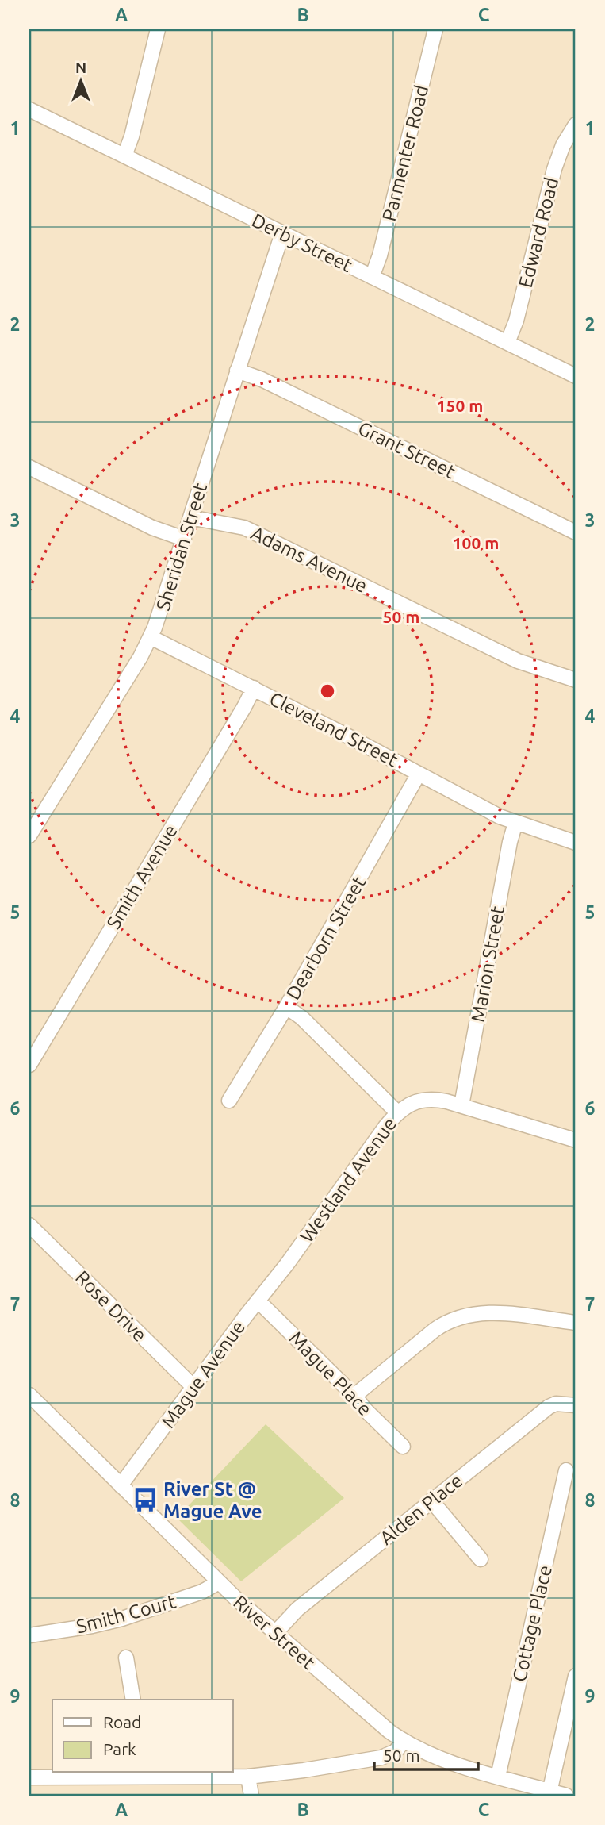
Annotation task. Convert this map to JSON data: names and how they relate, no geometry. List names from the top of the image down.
{
  "streets": {
    "street": [
      "Parmenter Road",
      "Edward Road",
      "Derby Street",
      "Grant Street",
      "Sheridan Street",
      "Adams Avenue",
      "Cleveland Street",
      "Smith Avenue",
      "Dearborn Street",
      "Marion Street",
      "Westland Avenue",
      "Rose Drive",
      "Mague Place",
      "Mague Avenue",
      "Alden Place",
      "Smith Court",
      "Cottage Place",
      "River Street"
    ]
  },
  "crossings": [
    ["Parmenter Road", "Derby Street"],
    ["Edward Road", "Derby Street"],
    ["Derby Street", "Sheridan Street"],
    ["Grant Street", "Sheridan Street"],
    ["Sheridan Street", "Adams Avenue"],
    ["Sheridan Street", "Cleveland Street"],
    ["Cleveland Street", "Smith Avenue"],
    ["Cleveland Street", "Dearborn Street"],
    ["Cleveland Street", "Marion Street"],
    ["Marion Street", "Westland Avenue"],
    ["Westland Avenue", "Mague Avenue"],
    ["Rose Drive", "Mague Avenue"],
    ["Mague Place", "Mague Avenue"],
    ["Mague Avenue", "River Street"],
    ["Alden Place", "River Street"],
    ["Smith Court", "River Street"],
    ["Cottage Place", "River Street"]
  ],
  "places": {
    "bus stop": ["River St @ Mague Ave"]
  },
  "legend": ["Road", "Park"],
  "scale_bar": "50 m",
  "north": "top",
  "grid": {
    "columns": ["A", "B", "C"],
    "rows": [
      "1",
      "2",
      "3",
      "4",
      "5",
      "6",
      "7",
      "8",
      "9"
    ]
  },
  "rings": ["150 m", "100 m", "50 m"]
}
